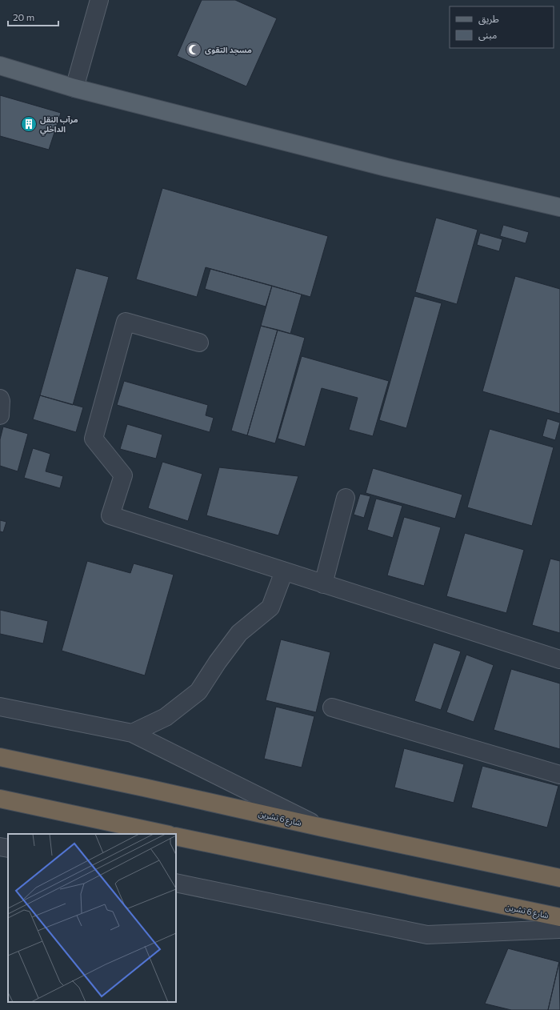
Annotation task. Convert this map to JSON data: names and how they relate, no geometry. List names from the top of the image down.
{
  "streets": {
    "highway": ["شارع 6 تشرين"]
  },
  "places": {
    "mosque": ["مسجد التقوى"],
    "building": ["مرآب النقل الداخلي"]
  },
  "legend": ["طريق", "مبنى"],
  "scale_bar": "20 m"
}
